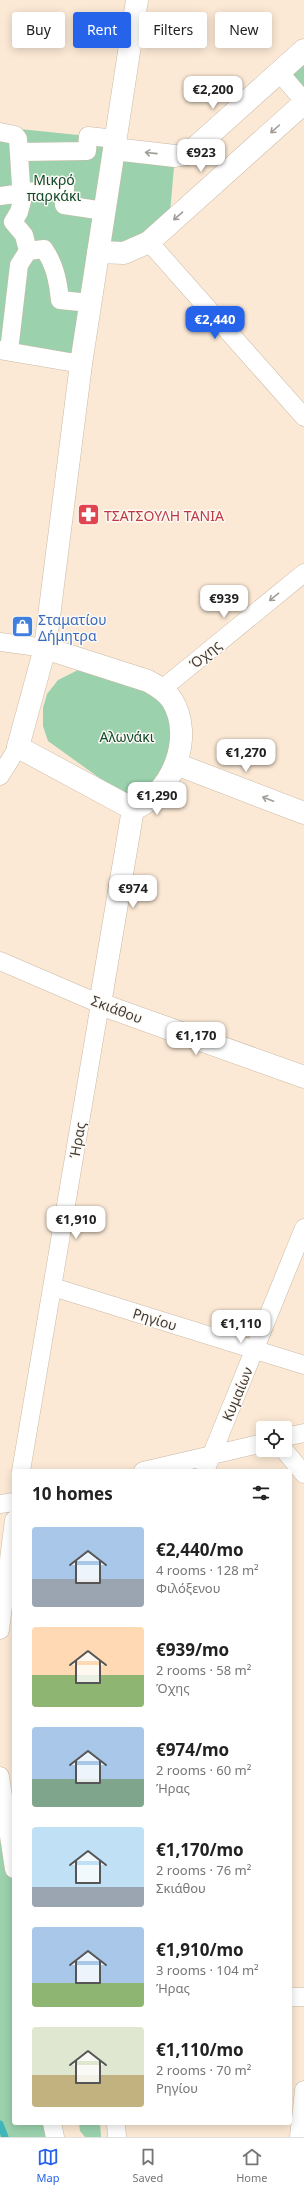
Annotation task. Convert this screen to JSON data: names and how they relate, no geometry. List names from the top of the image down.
{
  "streets": {
    "street": [
      "Όχης",
      "Σκιάθου",
      "Ήρας",
      "Ρηγίου",
      "Κυμαίων"
    ]
  },
  "crossings": [
    ["Σκιάθου", "Ήρας"],
    ["Ήρας", "Ρηγίου"],
    ["Ρηγίου", "Κυμαίων"]
  ],
  "one_way": ["Όχης"],
  "parks": ["Μικρό παρκάκι", "Αλωνάκι"],
  "places": {
    "pharmacy": ["ΤΣΑΤΣΟΥΛΗ ΤΑΝΙΑ"],
    "shop": ["Σταματίου Δήμητρα"]
  },
  "page": {
    "chip": [
      "Buy",
      "Rent",
      "Filters",
      "New"
    ],
    "price": [
      "€2,200",
      "€923",
      "€2,440",
      "€939",
      "€1,270",
      "€1,290",
      "€974",
      "€1,170",
      "€1,910",
      "€1,110"
    ],
    "heading": "10 homes",
    "list": [
      {
        "name": "€2,440/mo",
        "note": "4 rooms · 128 m² · Φιλόξενου"
      },
      {
        "name": "€939/mo",
        "note": "2 rooms · 58 m² · Όχης"
      },
      {
        "name": "€974/mo",
        "note": "2 rooms · 60 m² · Ήρας"
      },
      {
        "name": "€1,170/mo",
        "note": "2 rooms · 76 m² · Σκιάθου"
      },
      {
        "name": "€1,910/mo",
        "note": "3 rooms · 104 m² · Ήρας"
      },
      {
        "name": "€1,110/mo",
        "note": "2 rooms · 70 m² · Ρηγίου"
      }
    ],
    "tabs": ["Map", "Saved", "Home"]
  }
}
